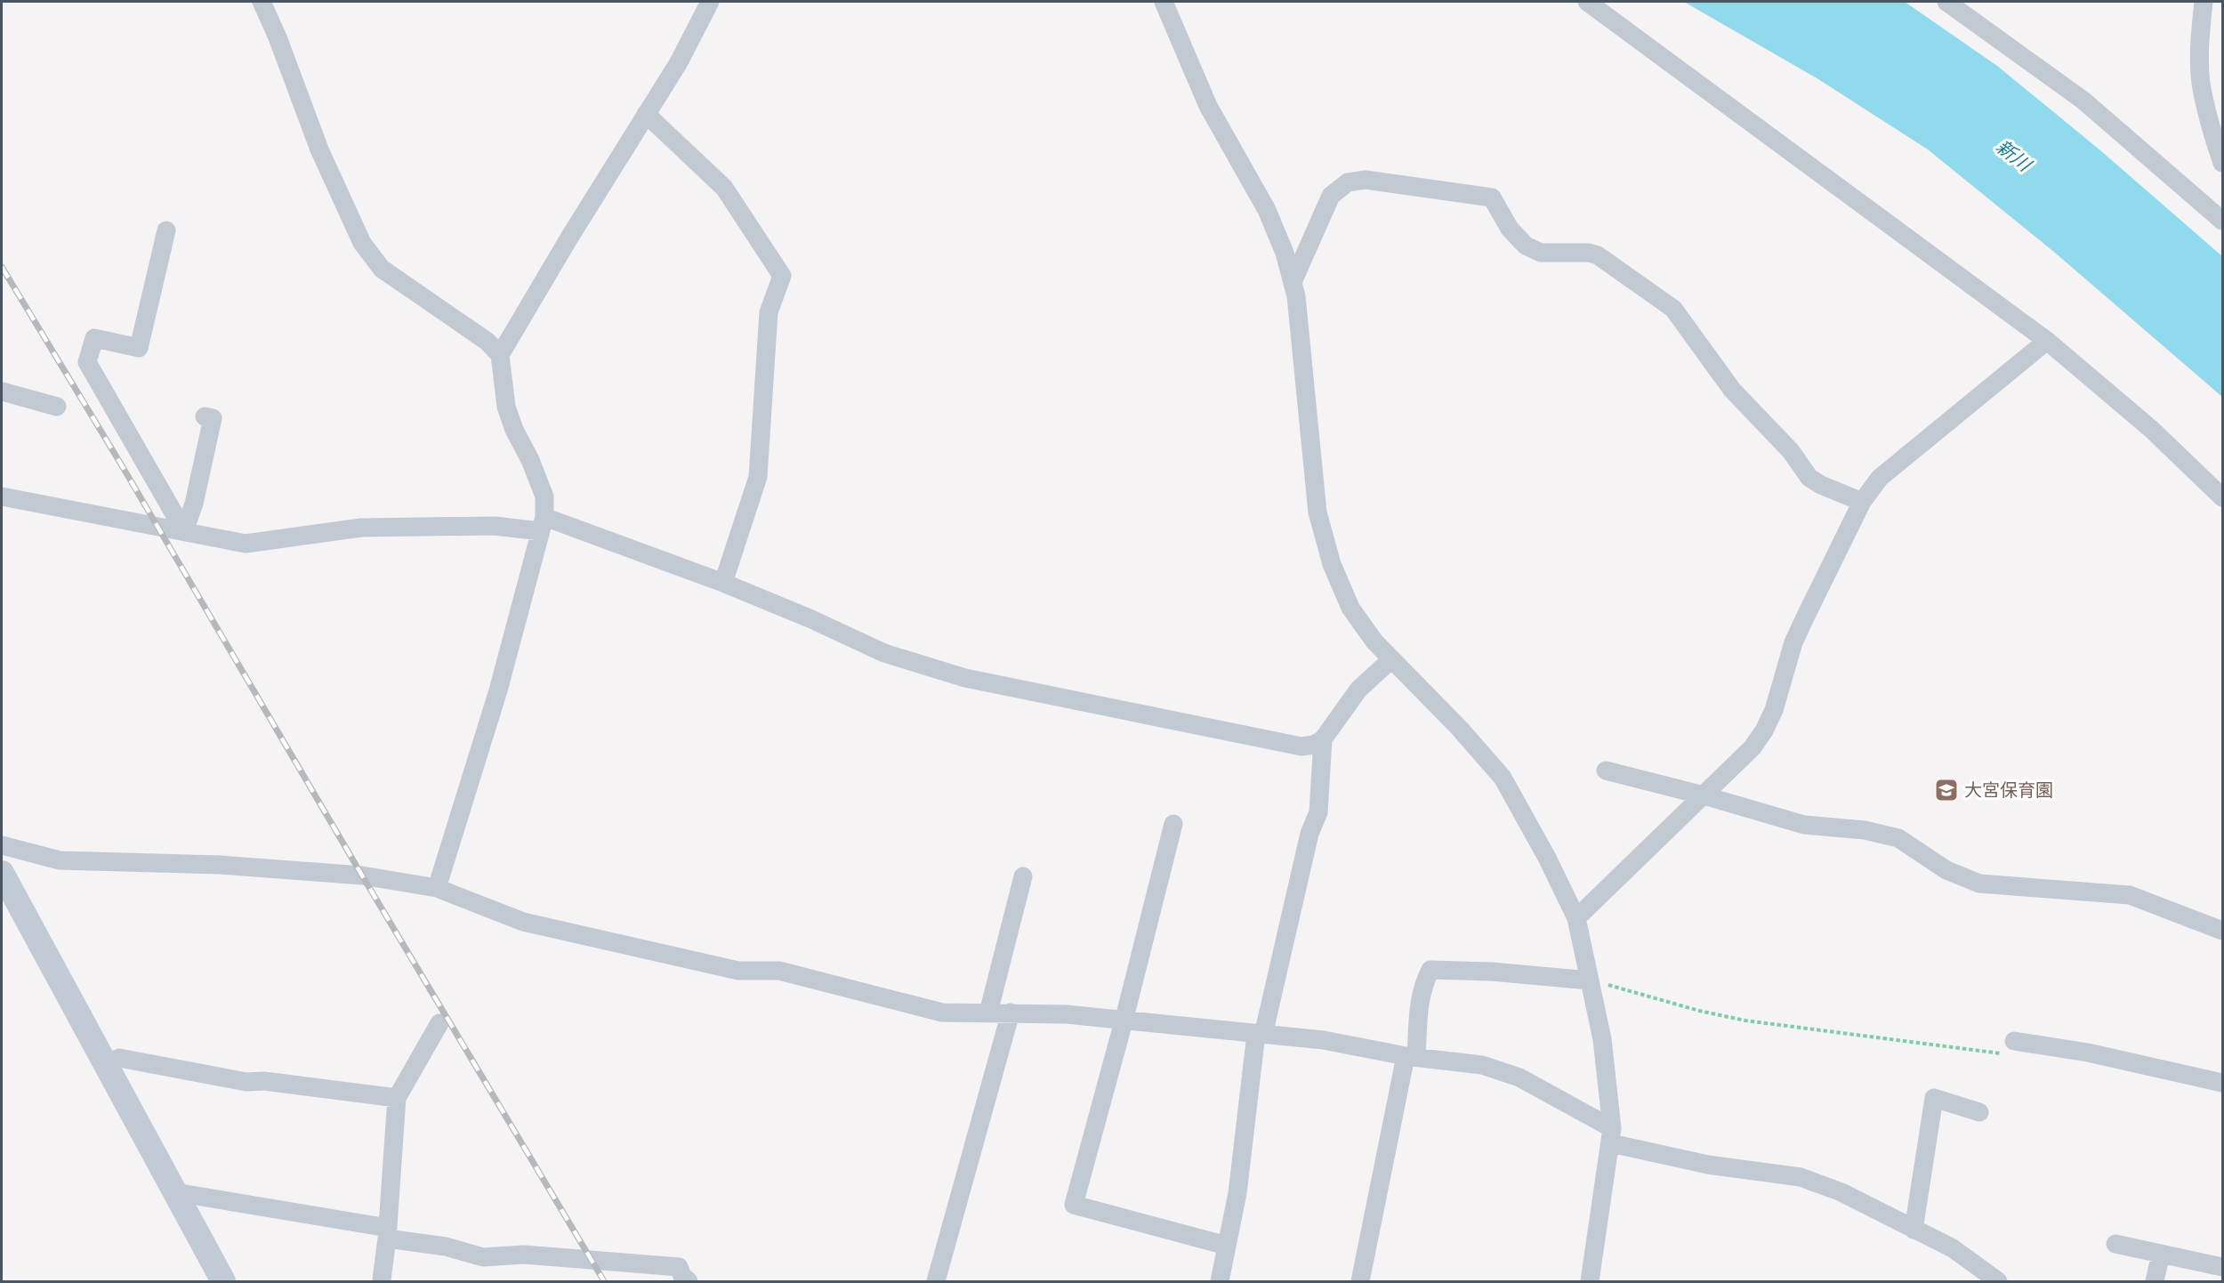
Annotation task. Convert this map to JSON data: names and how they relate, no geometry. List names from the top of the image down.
{
  "water": ["新川"],
  "places": {
    "school or university": ["大宮保育園"]
  }
}
